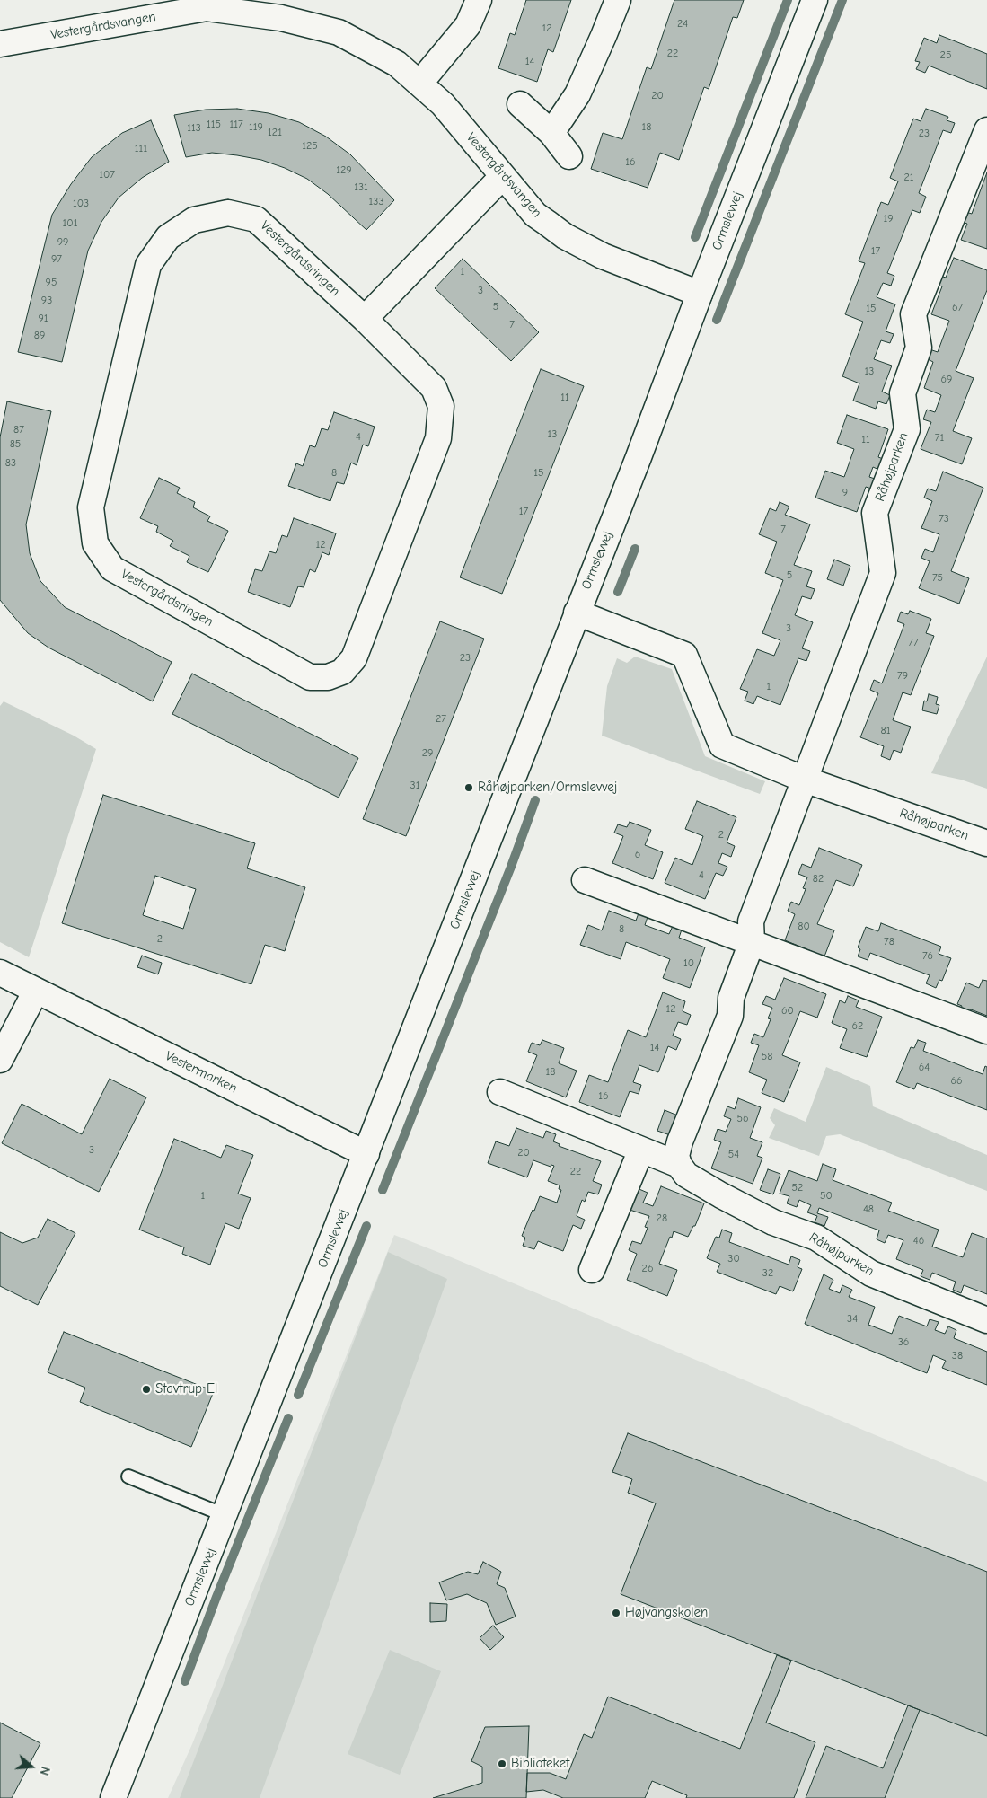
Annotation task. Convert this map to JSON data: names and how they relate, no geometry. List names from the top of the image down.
{
  "streets": {
    "street": [
      "Vestergårdsvangen",
      "Ormslevvej",
      "Vestergårdsringen",
      "Råhøjparken",
      "Vestermarken"
    ]
  },
  "crossings": [
    ["Vestergårdsvangen", "Ormslevvej"],
    ["Ormslevvej", "Råhøjparken"],
    ["Ormslevvej", "Vestermarken"]
  ],
  "places": [
    "Råhøjparken/Ormslevvej",
    "Stavtrup El",
    "Højvangskolen",
    "Biblioteket"
  ],
  "house_numbers": [
    "24",
    "12",
    "22",
    "25",
    "14",
    "20",
    "115",
    "117",
    "119",
    "18",
    "113",
    "121",
    "23",
    "125",
    "111",
    "16",
    "129",
    "107",
    "21",
    "131",
    "133",
    "103",
    "19",
    "101",
    "99",
    "17",
    "97",
    "1",
    "95",
    "3",
    "93",
    "5",
    "67",
    "15",
    "91",
    "7",
    "89",
    "13",
    "69",
    "11",
    "87",
    "13",
    "4",
    "71",
    "11",
    "85",
    "83",
    "8",
    "15",
    "9",
    "17",
    "73",
    "7",
    "12",
    "5",
    "75",
    "3",
    "77",
    "23",
    "79",
    "1",
    "27",
    "81",
    "29",
    "31",
    "2",
    "6",
    "4",
    "82",
    "80",
    "8",
    "2",
    "78",
    "76",
    "10",
    "12",
    "60",
    "62",
    "14",
    "58",
    "64",
    "18",
    "66",
    "16",
    "56",
    "3",
    "20",
    "54",
    "22",
    "52",
    "1",
    "50",
    "48",
    "28",
    "46",
    "30",
    "26",
    "32",
    "34",
    "36",
    "38"
  ],
  "north": "right"
}
